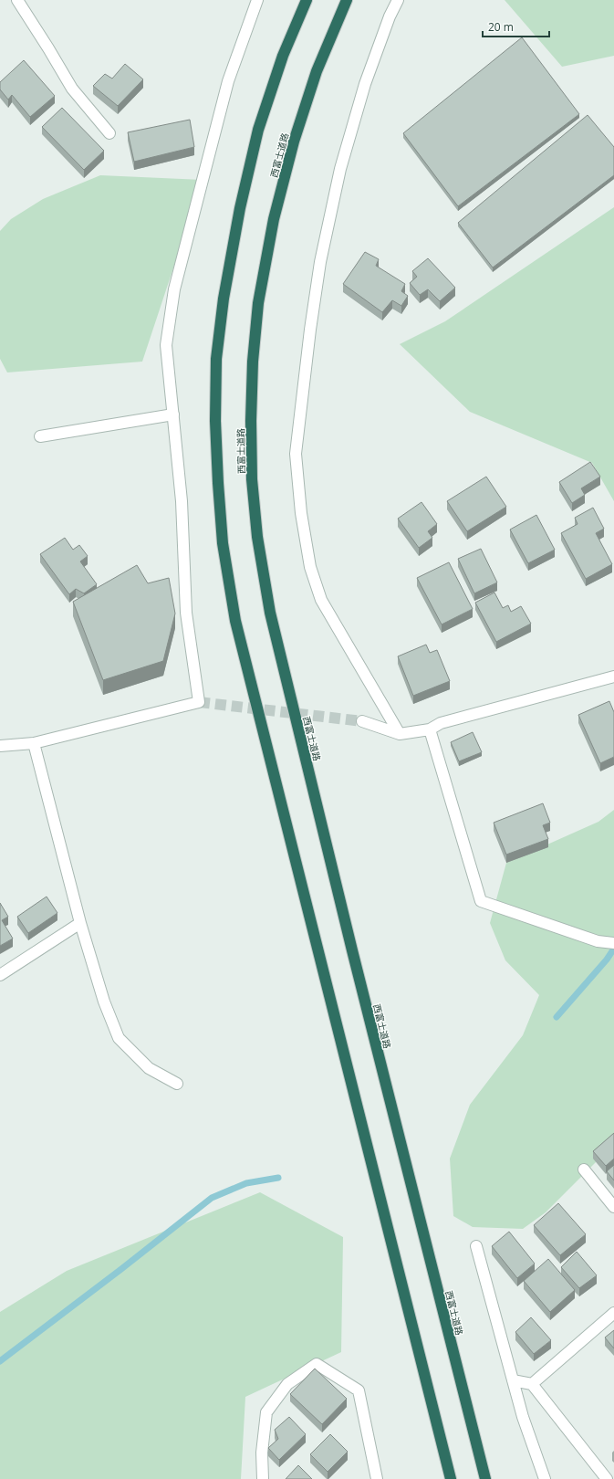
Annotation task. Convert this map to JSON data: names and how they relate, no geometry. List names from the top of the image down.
{
  "streets": {
    "highway": ["西富士道路"]
  },
  "scale_bar": "20 m"
}
